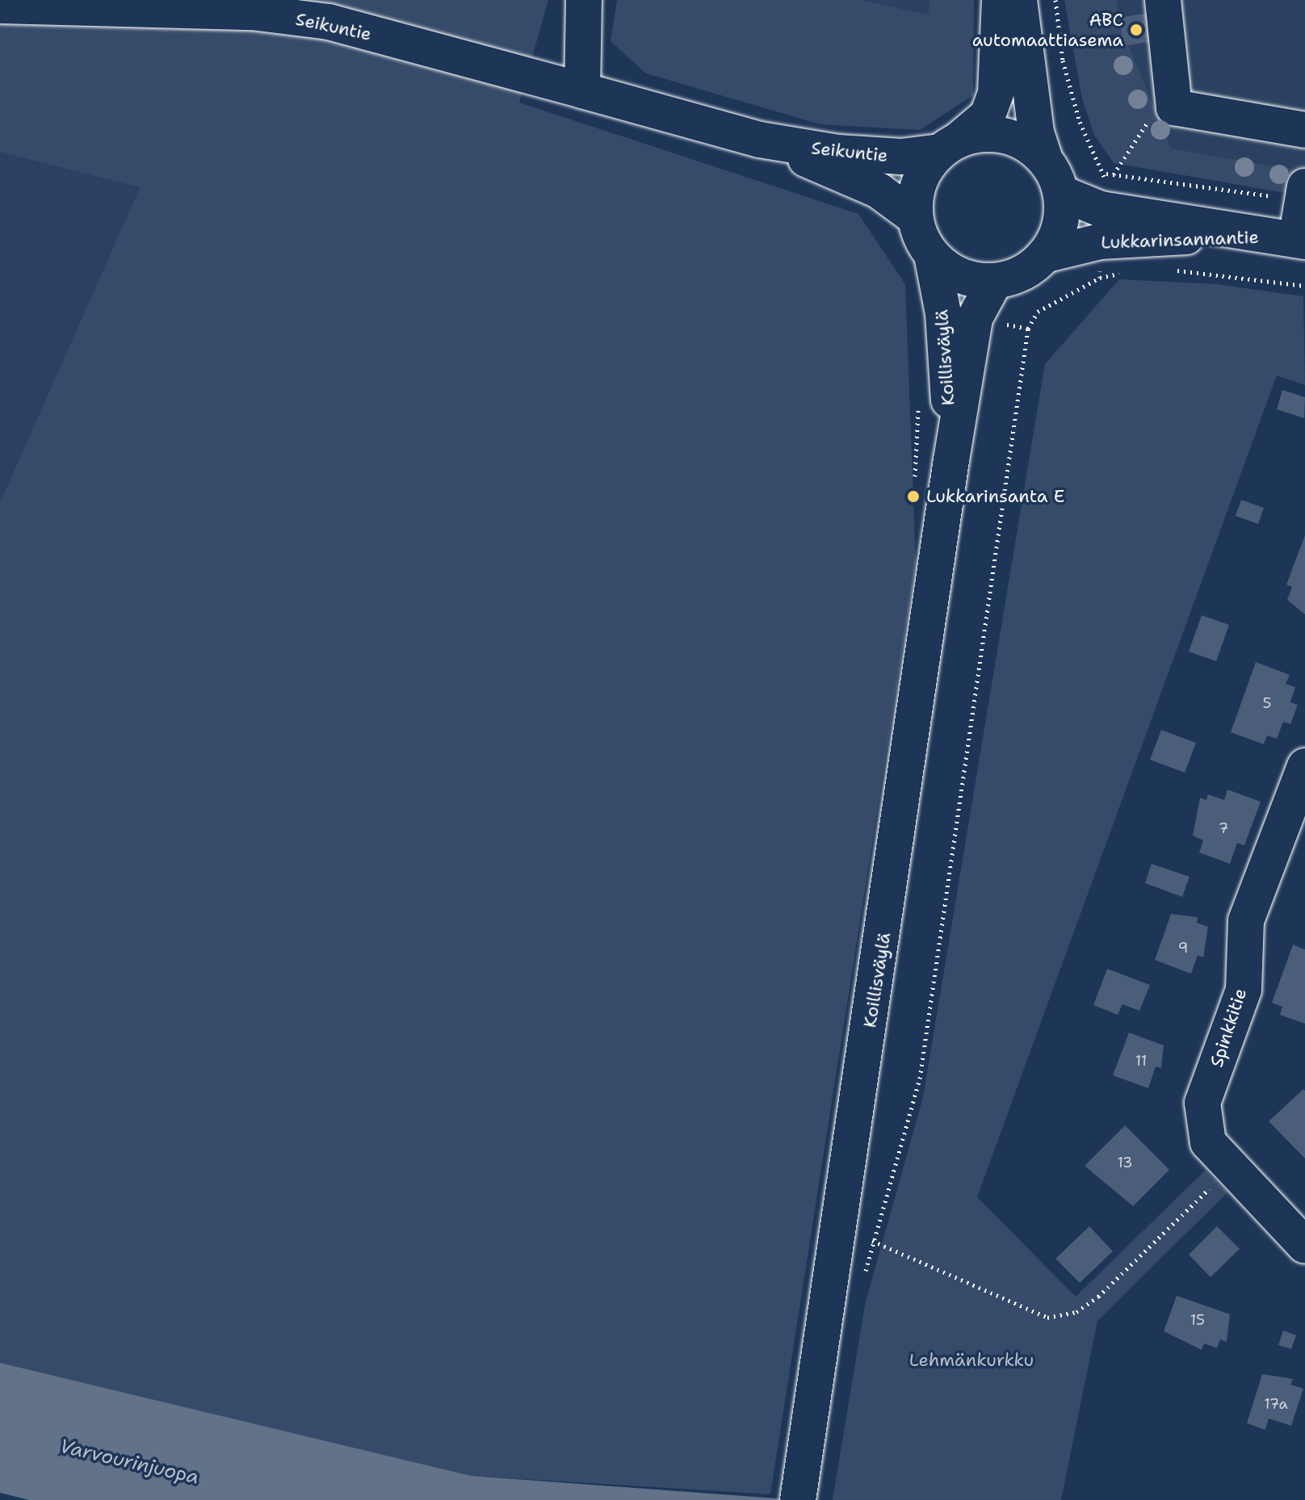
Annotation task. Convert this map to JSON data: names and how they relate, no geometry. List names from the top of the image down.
{
  "streets": {
    "main road": [
      "Seikuntie",
      "Lukkarinsannantie",
      "Koillisväylä",
      "Spinkkitie"
    ]
  },
  "crossings": [
    ["Seikuntie", "Lukkarinsannantie"],
    ["Seikuntie", "Koillisväylä"],
    ["Lukkarinsannantie", "Koillisväylä"]
  ],
  "water": ["Varvourinjuopa"],
  "parks": ["Lehmänkurkku"],
  "places": ["ABC automaattiasema", "Lukkarinsanta E"],
  "house_numbers": [
    "5",
    "7",
    "9",
    "11",
    "13",
    "15",
    "17a"
  ]
}
